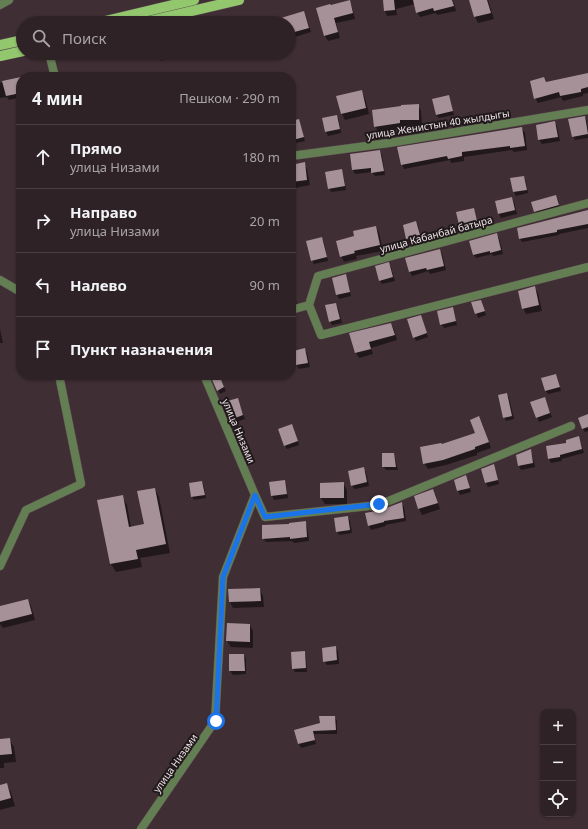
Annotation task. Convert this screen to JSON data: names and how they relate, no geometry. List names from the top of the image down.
{
  "streets": {
    "street": ["улица Женистын 40 жылдыгы", "улица Кабанбай батыра", "улица Низами"]
  },
  "page": {
    "search": "Поиск",
    "heading": ["4 мин", "Пешком · 290 m"],
    "list": [
      ["Прямо", "улица Низами", "180 m"],
      ["Направо", "улица Низами", "20 m"],
      ["Налево", "90 m"],
      "Пункт назначения"
    ],
    "map_buttons": ["+", "−"]
  }
}
